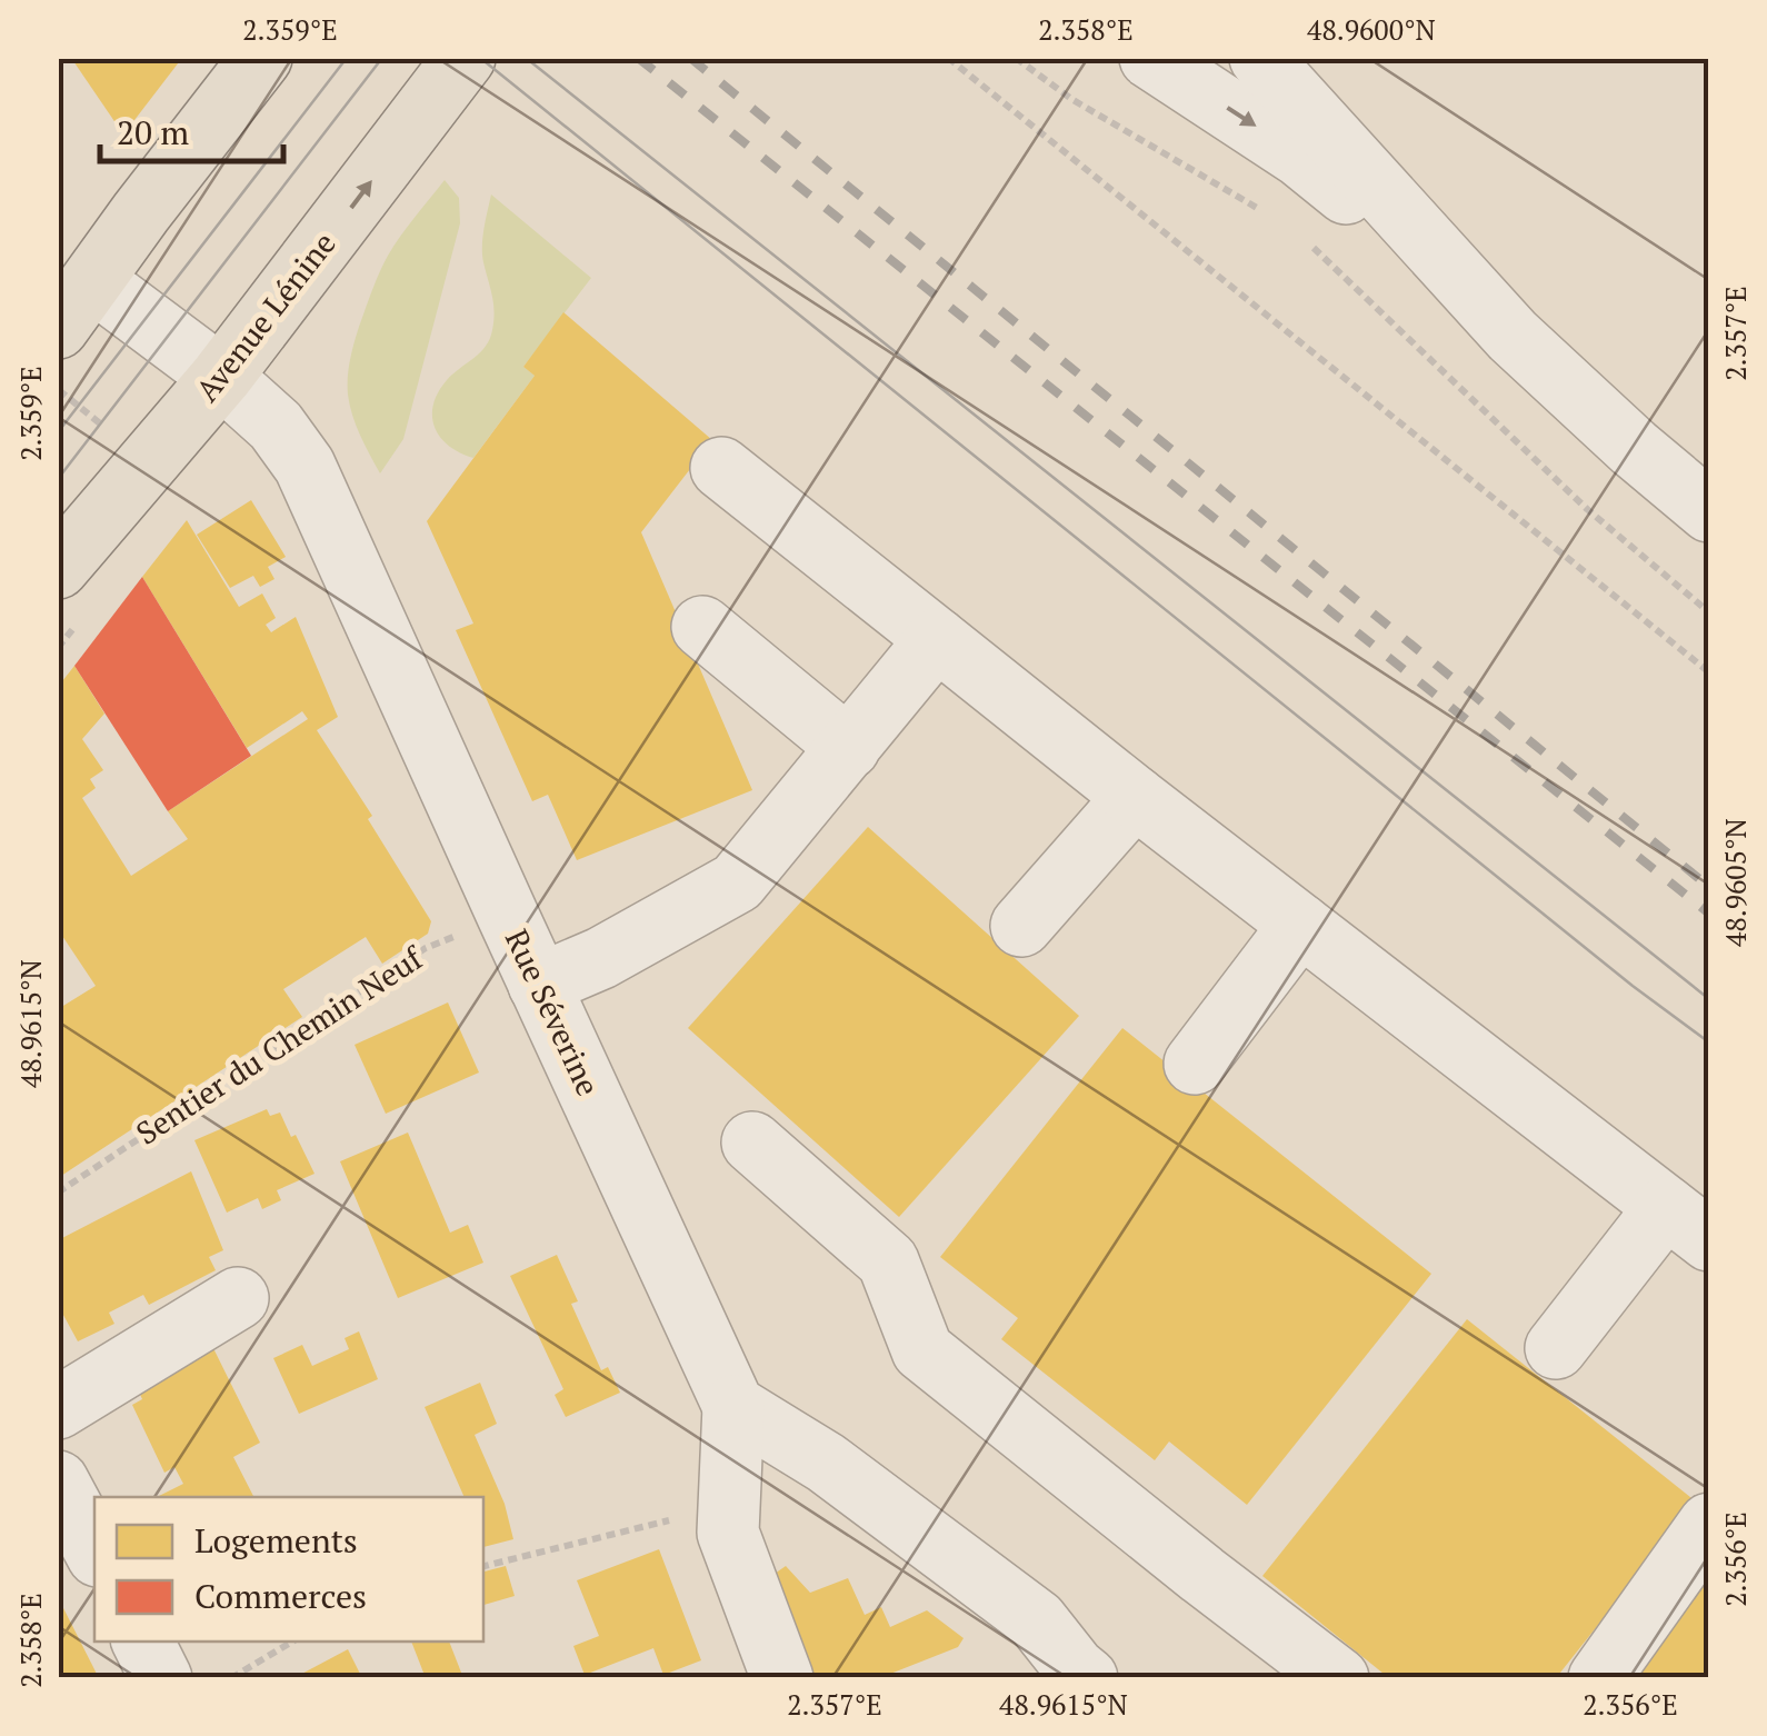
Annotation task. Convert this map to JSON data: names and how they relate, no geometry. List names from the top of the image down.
{
  "streets": {
    "main road": ["Avenue Lénine"],
    "street": ["Rue Séverine"],
    "path": ["Sentier du Chemin Neuf"]
  },
  "crossings": [
    ["Avenue Lénine", "Rue Séverine"],
    ["Rue Séverine", "Sentier du Chemin Neuf"]
  ],
  "legend": ["Logements", "Commerces"],
  "scale_bar": "20 m",
  "coordinates": [
    "2.359°E",
    "2.358°E",
    "48.9600°N",
    "2.357°E",
    "48.9605°N",
    "48.9615°N",
    "2.356°E"
  ]
}
